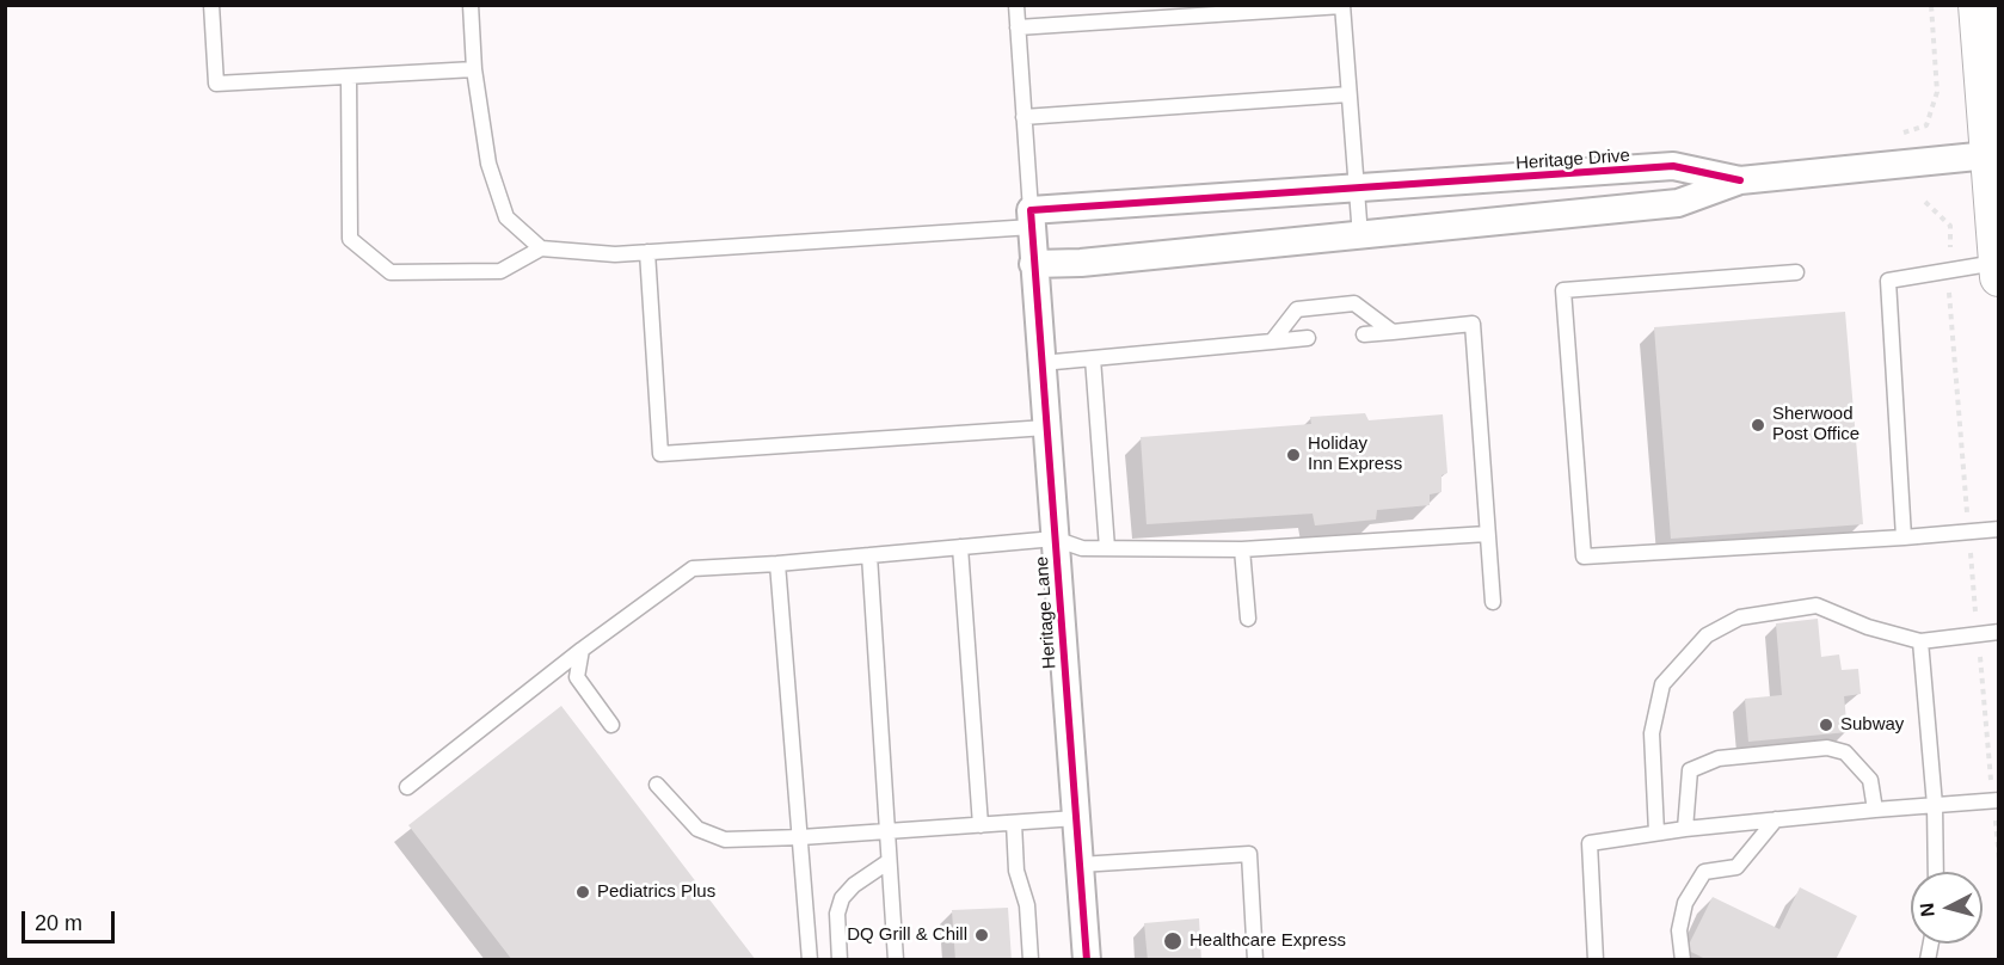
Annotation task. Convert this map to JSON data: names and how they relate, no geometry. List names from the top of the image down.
{
  "streets": {
    "street": ["Heritage Drive", "Heritage Lane"]
  },
  "crossings": [
    ["Heritage Drive", "Heritage Lane"]
  ],
  "places": [
    "Sherwood Post Office",
    "Holiday Inn Express",
    "Subway",
    "Pediatrics Plus",
    "DQ Grill & Chill",
    "Healthcare Express"
  ],
  "scale_bar": "20 m",
  "north": "left"
}
